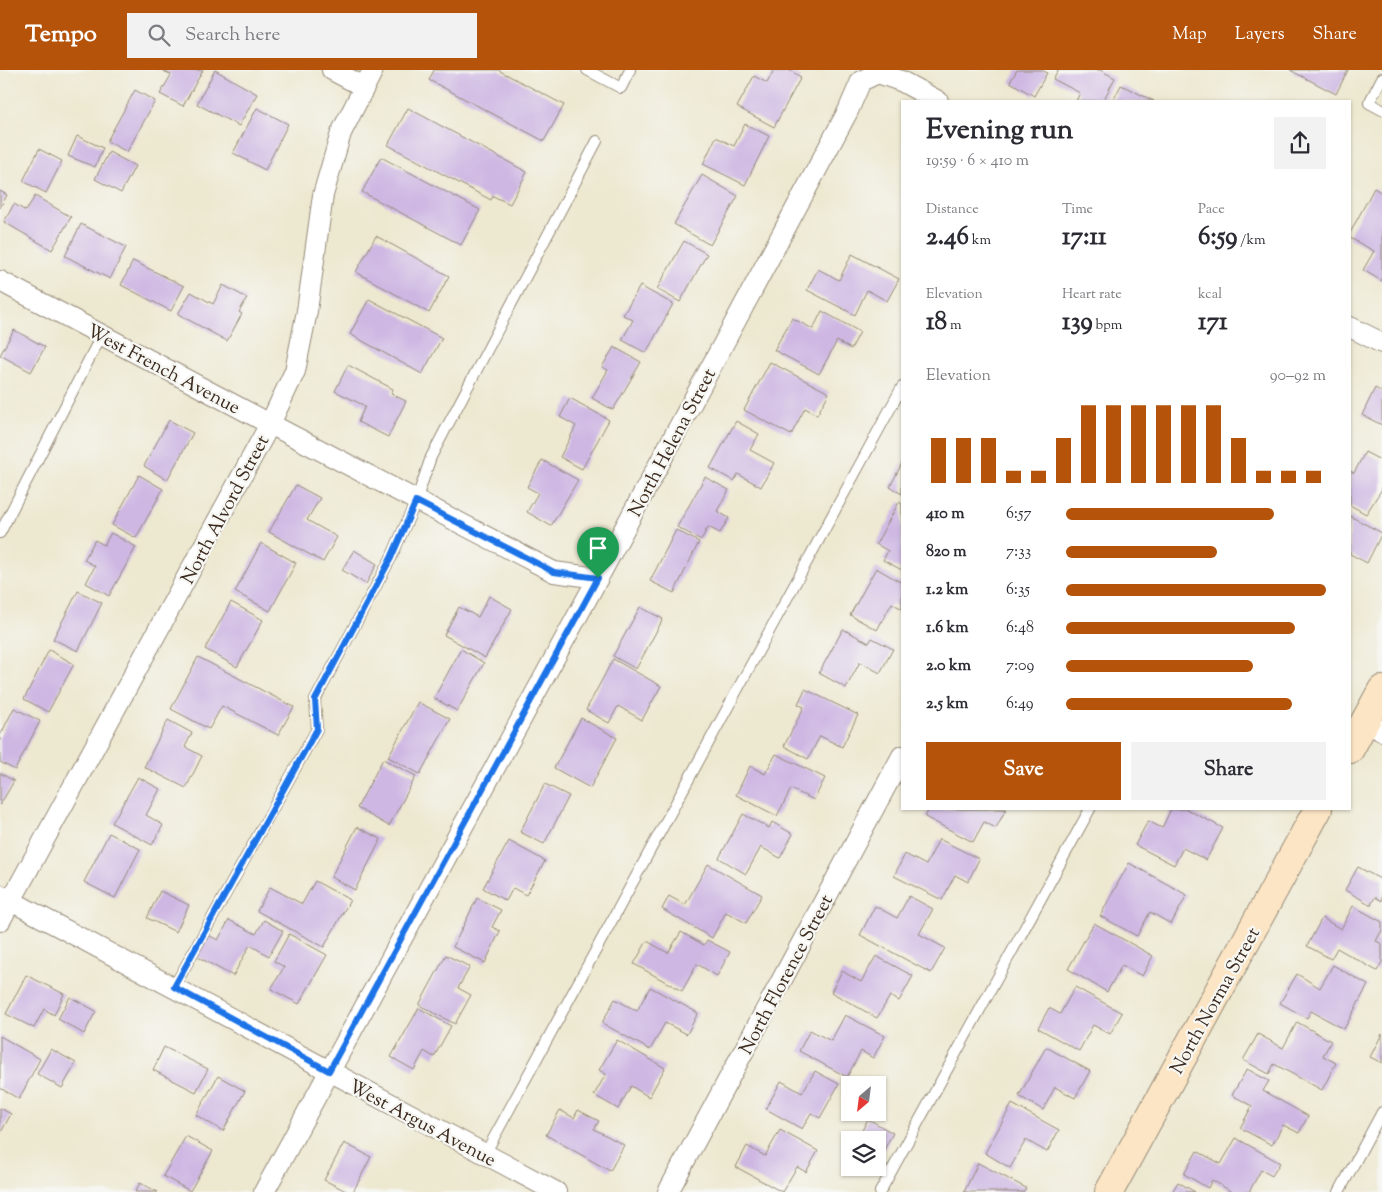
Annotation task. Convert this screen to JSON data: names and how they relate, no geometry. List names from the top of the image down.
{
  "streets": {
    "main road": ["North Norma Street"],
    "street": [
      "West French Avenue",
      "North Helena Street",
      "North Alvord Street",
      "North Florence Street",
      "West Argus Avenue"
    ]
  },
  "crossings": [
    ["West French Avenue", "North Helena Street"],
    ["West French Avenue", "North Alvord Street"],
    ["North Helena Street", "West Argus Avenue"],
    ["North Alvord Street", "West Argus Avenue"]
  ],
  "north": "bottom left",
  "page": {
    "header": "Tempo",
    "search": "Search here",
    "nav": ["Map", "Layers", "Share"],
    "heading": ["Evening run", "19:59 · 6 × 410 m"],
    "stats": [
      ["Distance", "2.46 km"],
      ["Time", "17:11"],
      ["Pace", "6:59 /km"],
      ["Elevation", "18 m"],
      ["Heart rate", "139 bpm"],
      ["kcal", "171"]
    ],
    "chart": ["Elevation", "90–92 m"],
    "list": [
      {
        "name": "410 m",
        "note": "6:57"
      },
      {
        "name": "820 m",
        "note": "7:33"
      },
      {
        "name": "1.2 km",
        "note": "6:35"
      },
      {
        "name": "1.6 km",
        "note": "6:48"
      },
      {
        "name": "2.0 km",
        "note": "7:09"
      },
      {
        "name": "2.5 km",
        "note": "6:49"
      }
    ],
    "buttons": ["Save", "Share"]
  }
}
